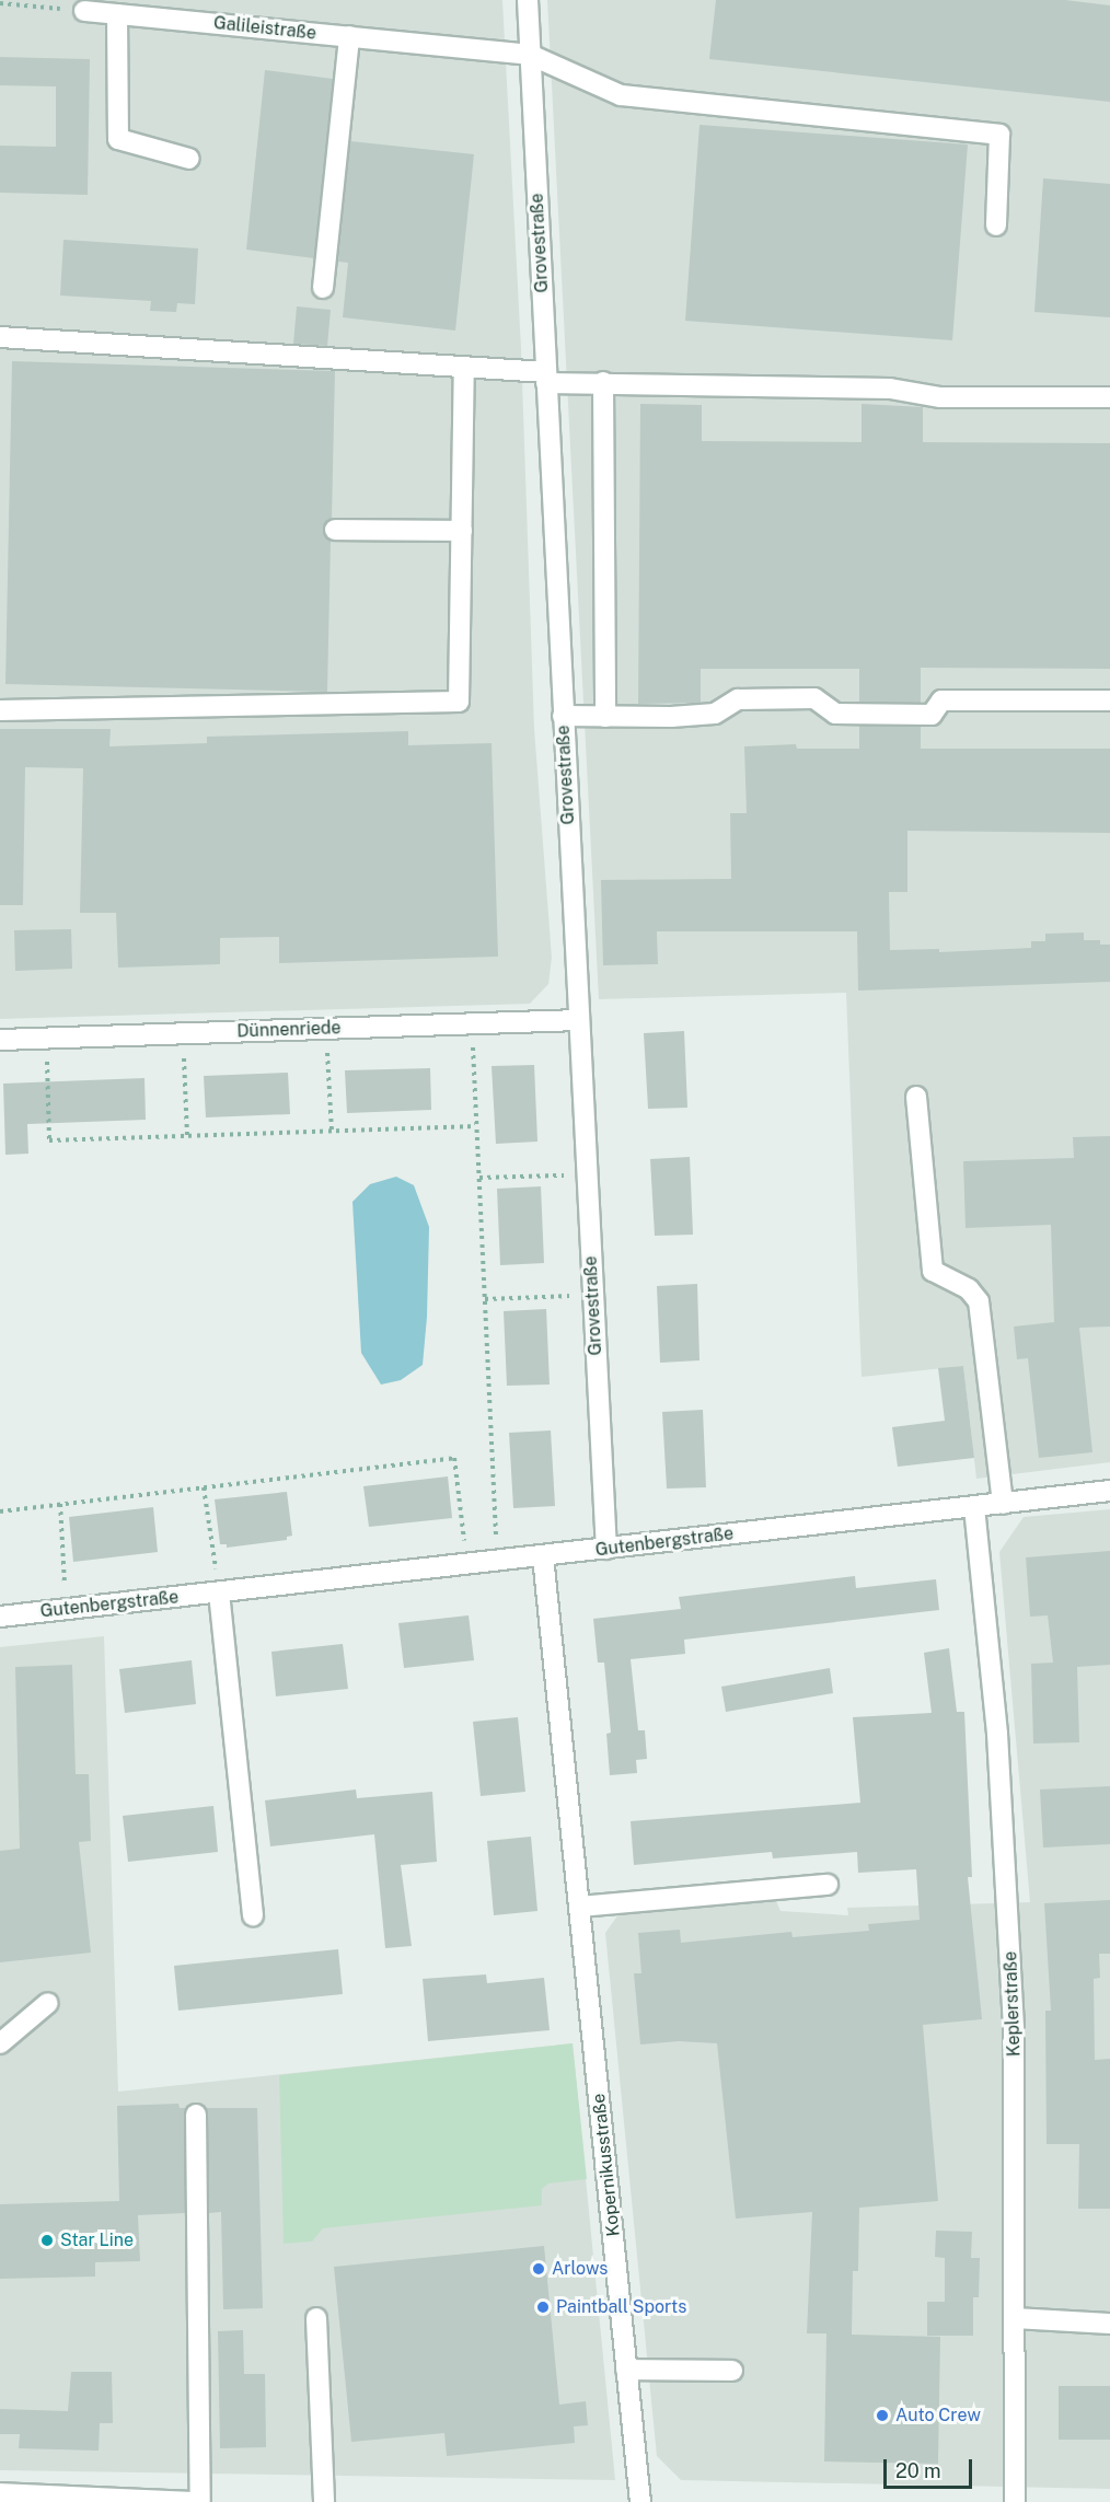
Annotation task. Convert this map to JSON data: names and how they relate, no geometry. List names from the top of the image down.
{
  "streets": {
    "street": [
      "Galileistraße",
      "Grovestraße",
      "Dünnenriede",
      "Gutenbergstraße",
      "Keplerstraße",
      "Kopernikusstraße"
    ]
  },
  "crossings": [
    ["Galileistraße", "Grovestraße"],
    ["Grovestraße", "Dünnenriede"],
    ["Grovestraße", "Gutenbergstraße"],
    ["Gutenbergstraße", "Keplerstraße"],
    ["Gutenbergstraße", "Kopernikusstraße"]
  ],
  "places": [
    "Star Line",
    "Arlows",
    "Paintball Sports",
    "Auto Crew"
  ],
  "scale_bar": "20 m"
}
